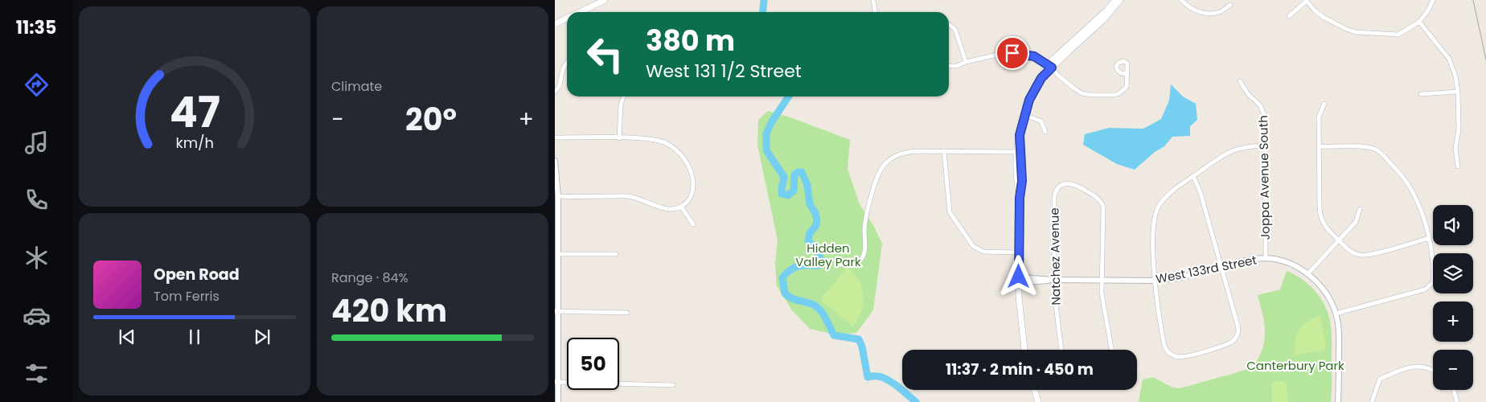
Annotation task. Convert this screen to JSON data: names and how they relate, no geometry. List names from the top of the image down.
{
  "streets": {
    "street": ["Joppa Avenue South", "Natchez Avenue", "West 133rd Street"]
  },
  "crossings": [
    ["Joppa Avenue South", "West 133rd Street"],
    ["Natchez Avenue", "West 133rd Street"]
  ],
  "parks": ["Hidden Valley Park", "Canterbury Park"],
  "page": {
    "tabs": "11:35",
    "tile": [
      "Climate",
      ["Range · 84%", "420 km"]
    ],
    "turn": ["380 m", "West 131 1/2 Street"],
    "heat": ["−", "20°", "+"],
    "map_buttons": ["+", "−"],
    "song": ["Open Road", "Tom Ferris"],
    "limit": "50",
    "trip": "11:37 · 2 min · 450 m",
    "gauge": ["47", "km/h"]
  }
}
